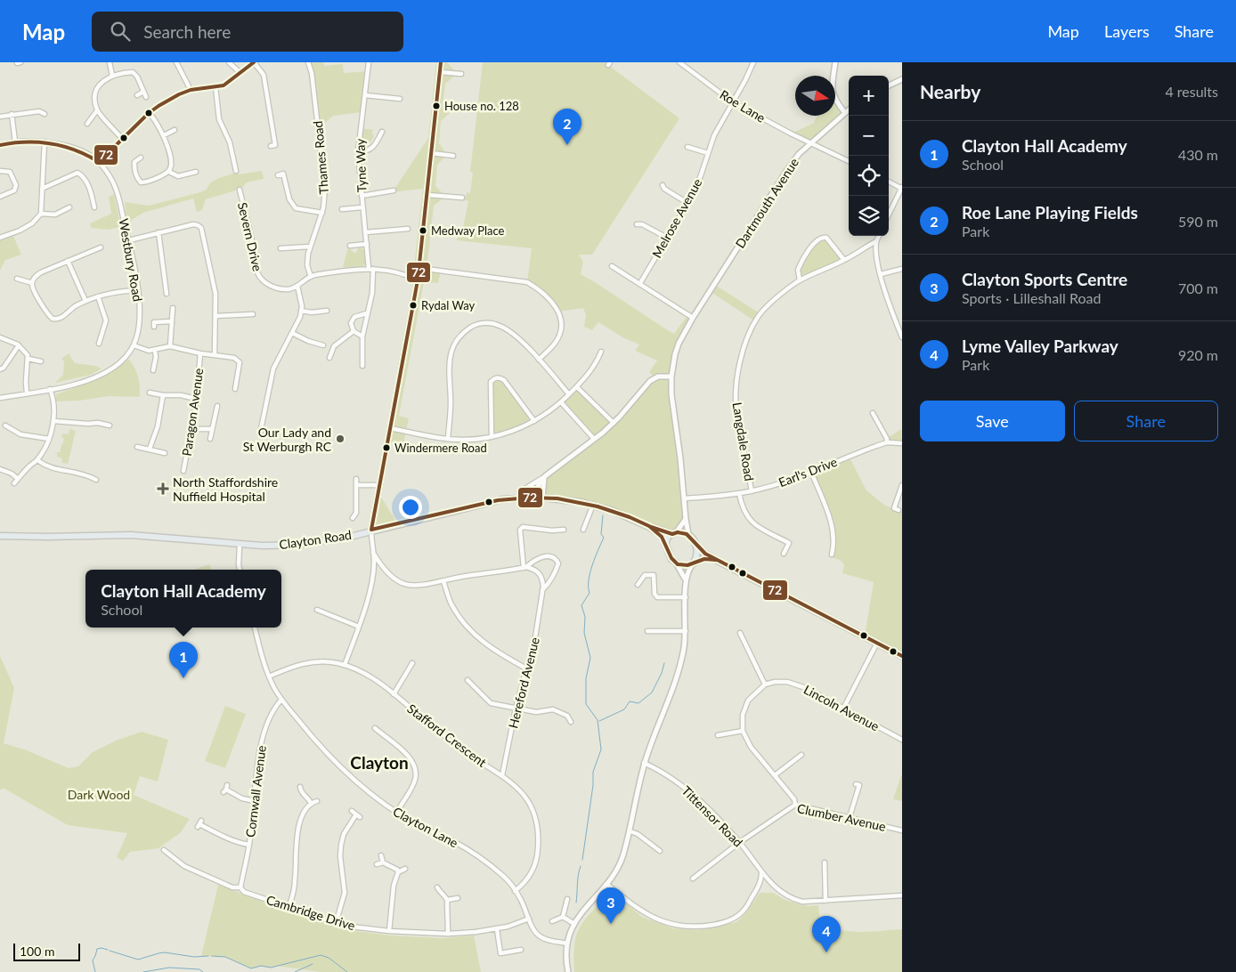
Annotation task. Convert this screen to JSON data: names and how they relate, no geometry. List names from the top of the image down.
{
  "streets": {
    "main road": ["Clayton Road"],
    "street": [
      "Roe Lane",
      "Thames Road",
      "Tyne Way",
      "Dartmouth Avenue",
      "Melrose Avenue",
      "Severn Drive",
      "Westbury Road",
      "Paragon Avenue",
      "Langdale Road",
      "Earl's Drive",
      "Hereford Avenue",
      "Lincoln Avenue",
      "Stafford Crescent",
      "Cornwall Avenue",
      "Tittensor Road",
      "Clumber Avenue",
      "Clayton Lane",
      "Cambridge Drive"
    ]
  },
  "crossings": [
    ["Roe Lane", "Dartmouth Avenue"],
    ["Roe Lane", "Melrose Avenue"],
    ["Thames Road", "Severn Drive"],
    ["Tyne Way", "Severn Drive"],
    ["Dartmouth Avenue", "Earl's Drive"],
    ["Dartmouth Avenue", "Clayton Road"],
    ["Langdale Road", "Earl's Drive"],
    ["Hereford Avenue", "Stafford Crescent"],
    ["Stafford Crescent", "Clayton Lane"],
    ["Cornwall Avenue", "Clayton Lane"],
    ["Cornwall Avenue", "Cambridge Drive"],
    ["Tittensor Road", "Clumber Avenue"],
    ["Clayton Lane", "Cambridge Drive"]
  ],
  "districts": ["Clayton"],
  "parks": ["Dark Wood"],
  "places": {
    "other": [
      "House no. 128",
      "Medway Place",
      "Rydal Way",
      "Our Lady and St Werburgh RC",
      "Windermere Road"
    ],
    "health": ["North Staffordshire Nuffield Hospital"]
  },
  "lines": ["transit line 72"],
  "scale_bar": "100 m",
  "north": "right",
  "page": {
    "header": "Map",
    "search": "Search here",
    "nav": ["Map", "Layers", "Share"],
    "heading": ["Nearby", "4 results"],
    "map_buttons": ["+", "−"],
    "pins": [
      "2",
      "1",
      "3",
      "4"
    ],
    "list": [
      {
        "mark": "1",
        "name": "Clayton Hall Academy",
        "note": "School",
        "value": "430 m"
      },
      {
        "mark": "2",
        "name": "Roe Lane Playing Fields",
        "note": "Park",
        "value": "590 m"
      },
      {
        "mark": "3",
        "name": "Clayton Sports Centre",
        "note": "Sports · Lilleshall Road",
        "value": "700 m"
      },
      {
        "mark": "4",
        "name": "Lyme Valley Parkway",
        "note": "Park",
        "value": "920 m"
      }
    ],
    "buttons": ["Save", "Share"],
    "popup": ["Clayton Hall Academy", "School"],
    "scale": "100 m"
  }
}
